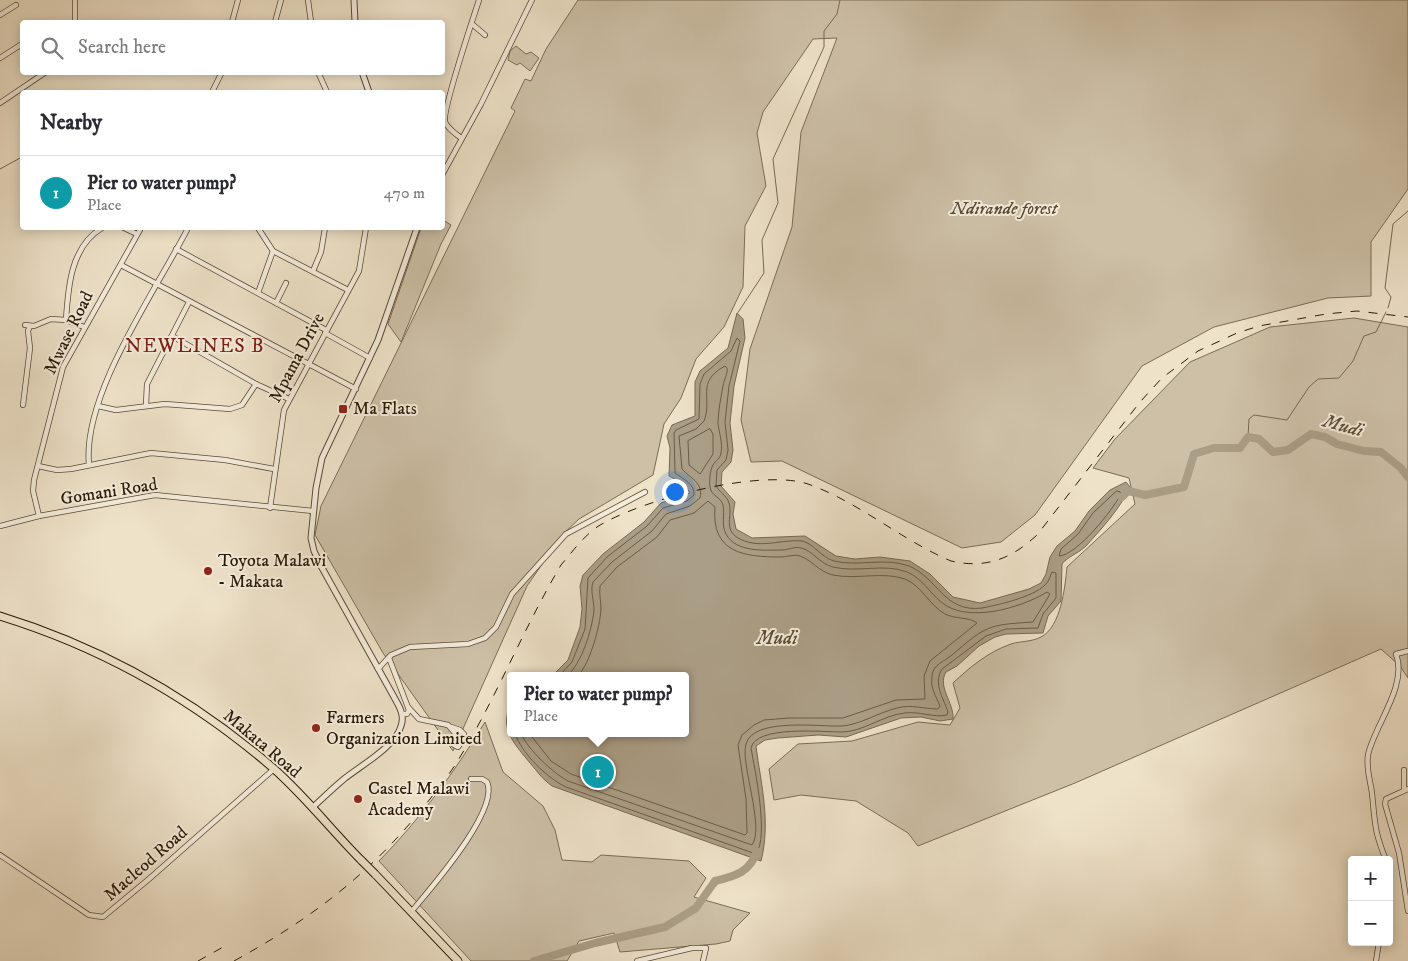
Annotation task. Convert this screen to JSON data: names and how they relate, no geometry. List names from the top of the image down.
{
  "streets": {
    "main road": ["Makata Road"],
    "street": [
      "Mwase Road",
      "Mpama Drive",
      "Gomani Road",
      "Macleod Road"
    ]
  },
  "crossings": [
    ["Mwase Road", "Gomani Road"],
    ["Mpama Drive", "Gomani Road"],
    ["Makata Road", "Macleod Road"]
  ],
  "districts": ["NEWLINES B"],
  "water": ["Mudi"],
  "parks": ["Ndirande forest"],
  "places": {
    "transit": ["Ma Flats"],
    "other": ["Toyota Malawi - Makata", "Farmers Organization Limited", "Castel Malawi Academy"]
  },
  "page": {
    "search": "Search here",
    "heading": "Nearby",
    "list": [
      {
        "mark": "1",
        "name": "Pier to water pump?",
        "note": "Place",
        "value": "470 m"
      }
    ],
    "popup": ["Pier to water pump?", "Place"],
    "pins": "1",
    "map_buttons": ["+", "−"]
  }
}
